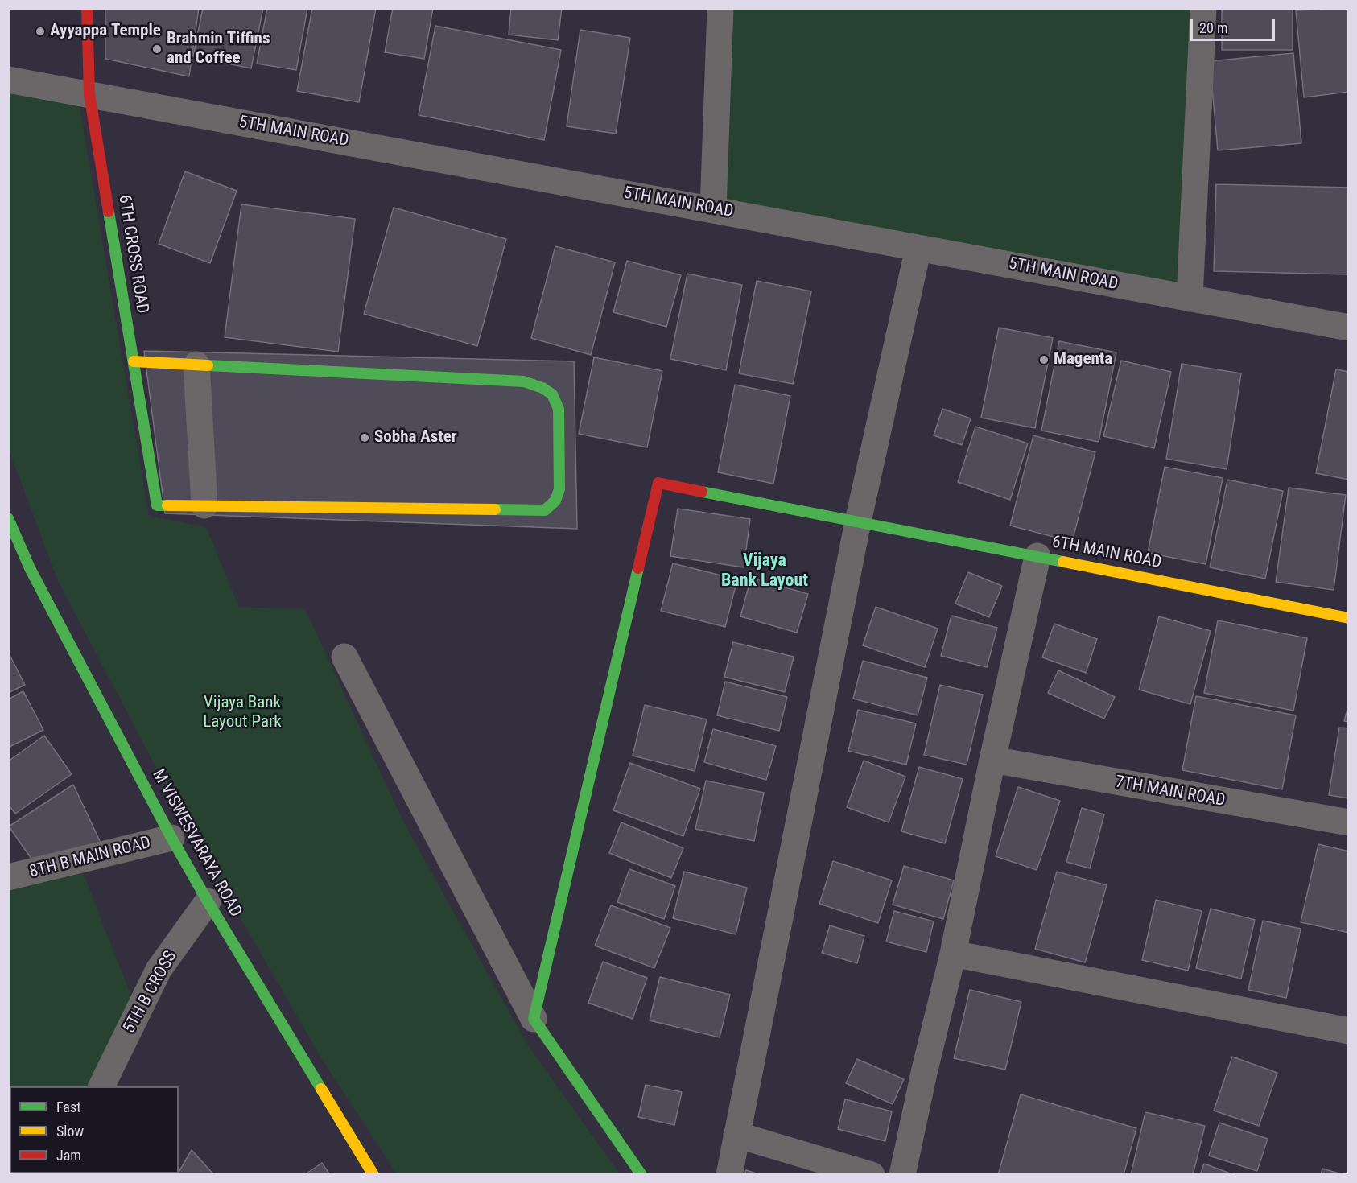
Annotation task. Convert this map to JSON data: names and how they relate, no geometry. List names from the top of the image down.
{
  "streets": {
    "street": [
      "5TH MAIN ROAD",
      "6TH CROSS ROAD",
      "6TH MAIN ROAD",
      "7TH MAIN ROAD",
      "M VISWESVARAYA ROAD",
      "8TH B MAIN ROAD",
      "5TH B CROSS"
    ]
  },
  "crossings": [
    ["5TH MAIN ROAD", "6TH CROSS ROAD"],
    ["M VISWESVARAYA ROAD", "8TH B MAIN ROAD"],
    ["M VISWESVARAYA ROAD", "5TH B CROSS"]
  ],
  "districts": ["Vijaya Bank Layout"],
  "parks": ["Vijaya Bank Layout Park"],
  "places": [
    "Ayyappa Temple",
    "Brahmin Tiffins and Coffee",
    "Magenta",
    "Sobha Aster"
  ],
  "legend": ["Fast", "Slow", "Jam"],
  "scale_bar": "20 m"
}
